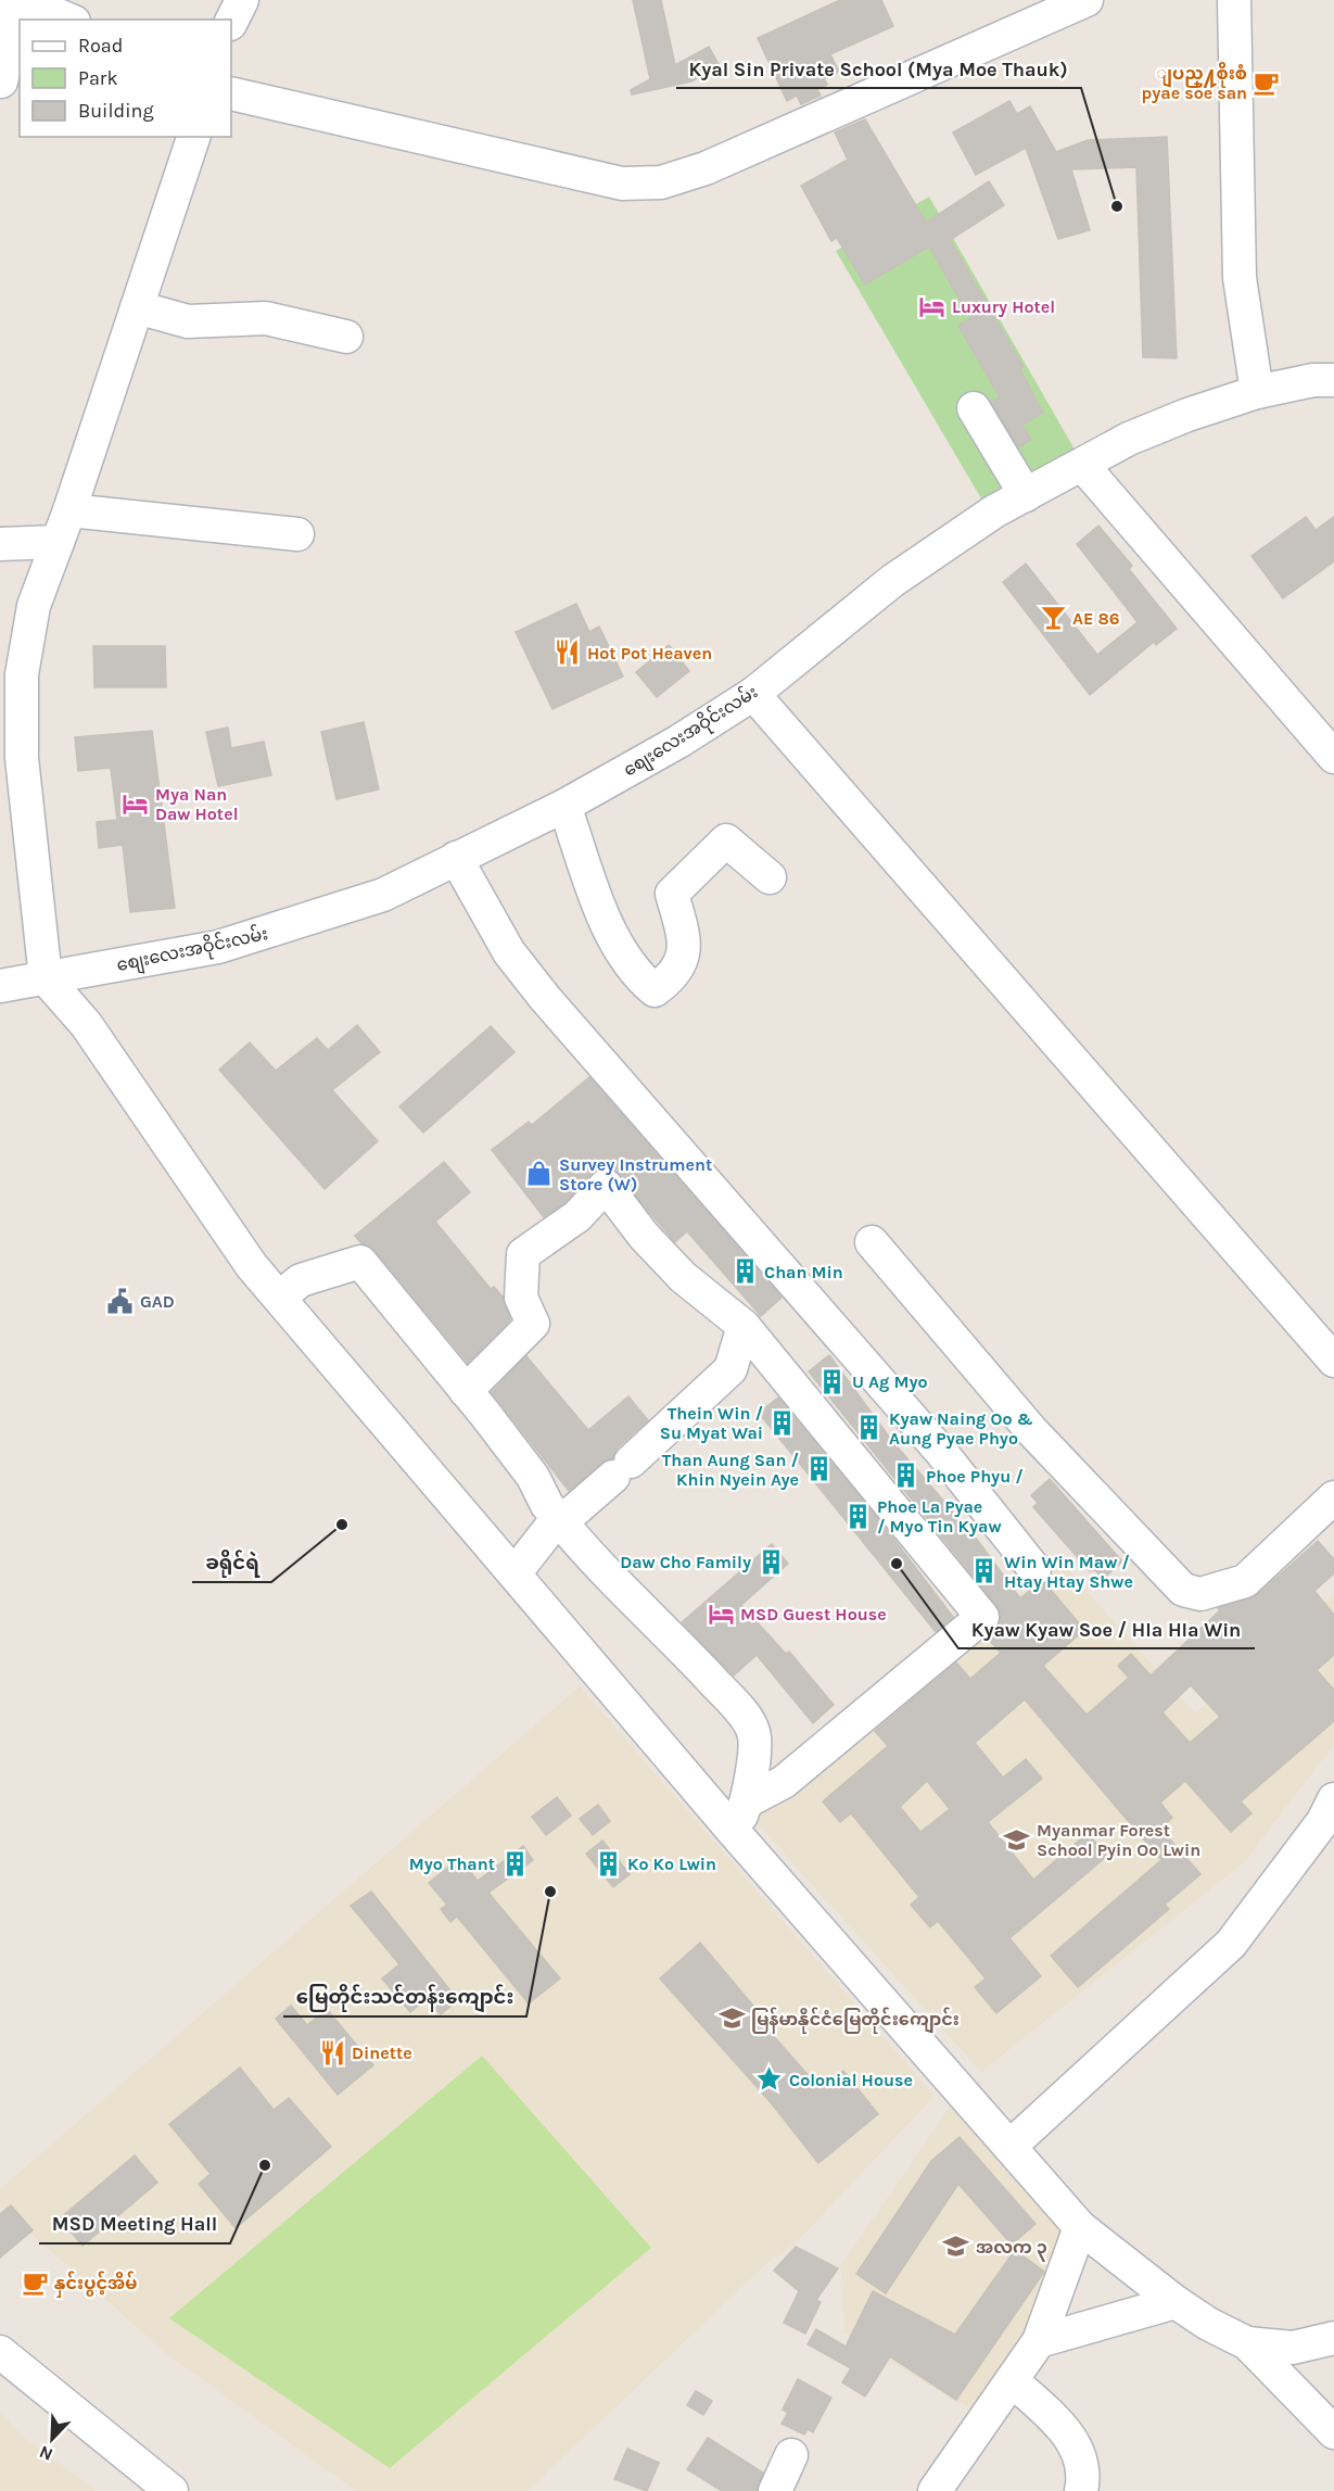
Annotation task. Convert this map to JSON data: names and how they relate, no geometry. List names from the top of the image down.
{
  "streets": {
    "street": ["စျေးလေးအဝိုင်းလမ်း"]
  },
  "places": {
    "cafe": ["ျပည္႔စိုးစံ pyae soe san", "နှင်းပွင့်အိမ်"],
    "other": [
      "Kyal Sin Private School (Mya Moe Thauk)",
      "ခရိုင်ရဲ",
      "Kyaw Kyaw Soe / Hla Hla Win",
      "မြေတိုင်းသင်တန်းကျောင်း",
      "MSD Meeting Hall"
    ],
    "hotel": ["Luxury Hotel", "Mya Nan Daw Hotel", "MSD Guest House"],
    "bar": ["AE 86"],
    "restaurant": ["Hot Pot Heaven", "Dinette"],
    "shop": ["Survey Instrument Store (W)"],
    "building": [
      "Chan Min",
      "U Ag Myo",
      "Thein Win / Su Myat Wai",
      "Kyaw Naing Oo & Aung Pyae Phyo",
      "Than Aung San / Khin Nyein Aye",
      "Phoe Phyu /",
      "Phoe La Pyae / Myo Tin Kyaw",
      "Daw Cho Family",
      "Win Win Maw / Htay Htay Shwe",
      "Myo Thant",
      "Ko Ko Lwin"
    ],
    "public building": ["GAD"],
    "school or university": ["Myanmar Forest School Pyin Oo Lwin", "မြန်မာနိုင်ငံမြေတိုင်းကျောင်း", "အလက ၃"],
    "place": ["Colonial House"]
  },
  "legend": ["Road", "Park", "Building"],
  "north": "bottom left"
}
